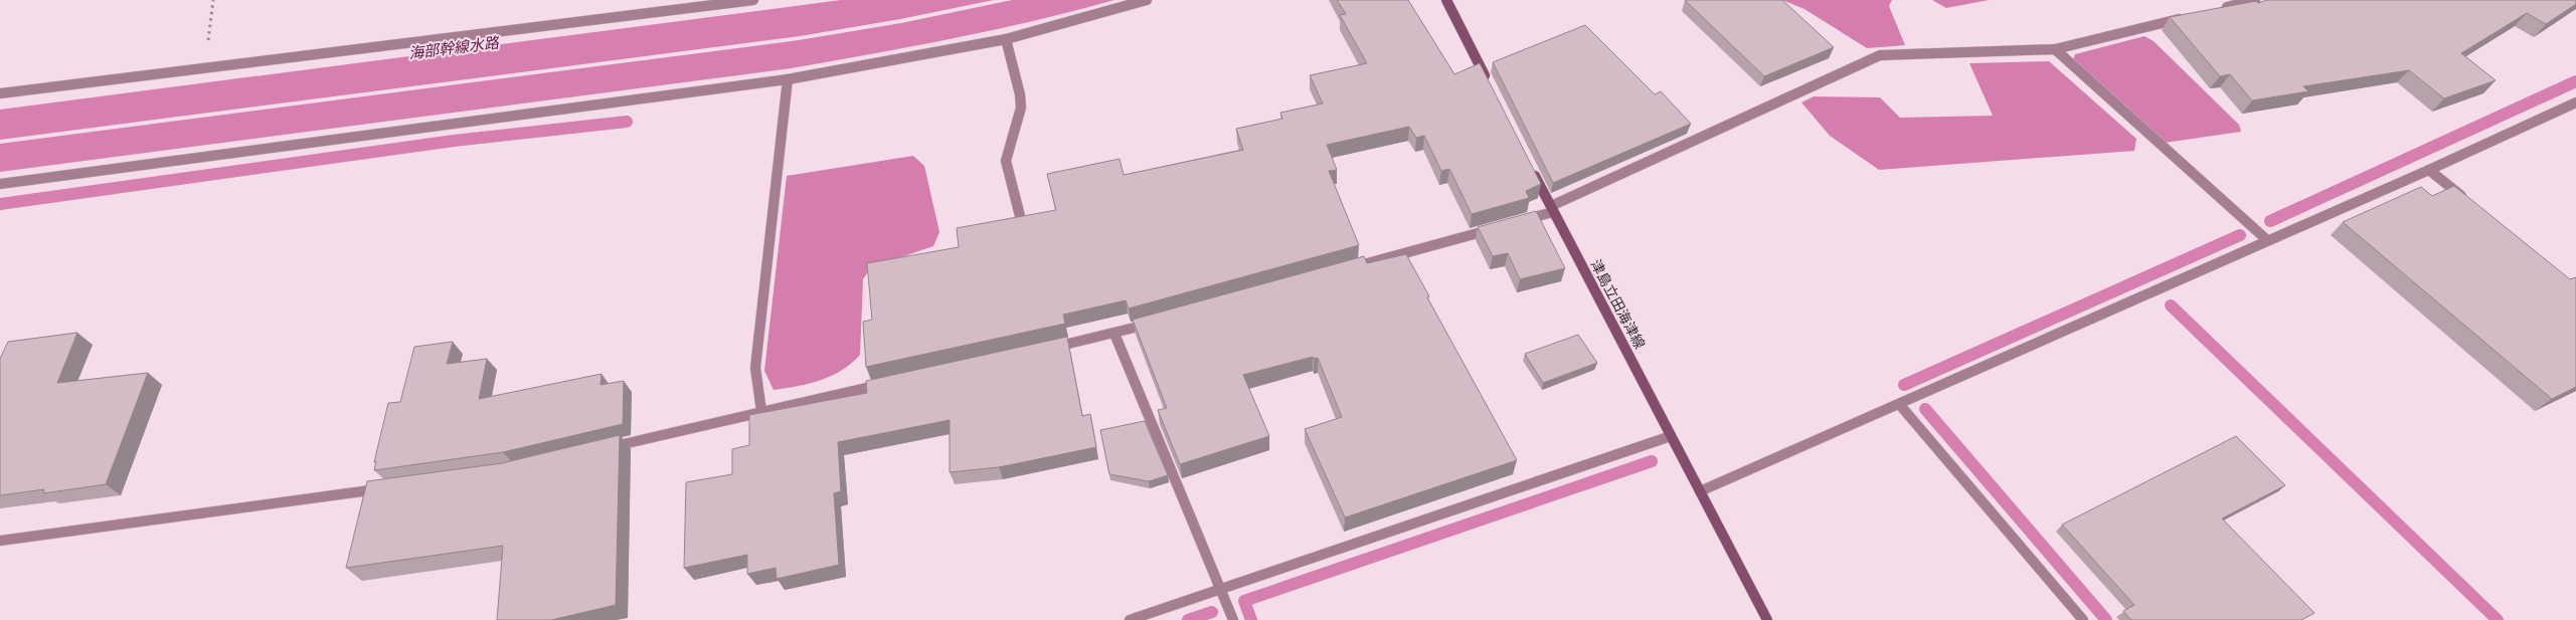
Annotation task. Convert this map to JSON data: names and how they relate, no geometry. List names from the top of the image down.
{
  "streets": {
    "main road": ["津島立田海津線"]
  },
  "water": ["海部幹線水路"]
}
